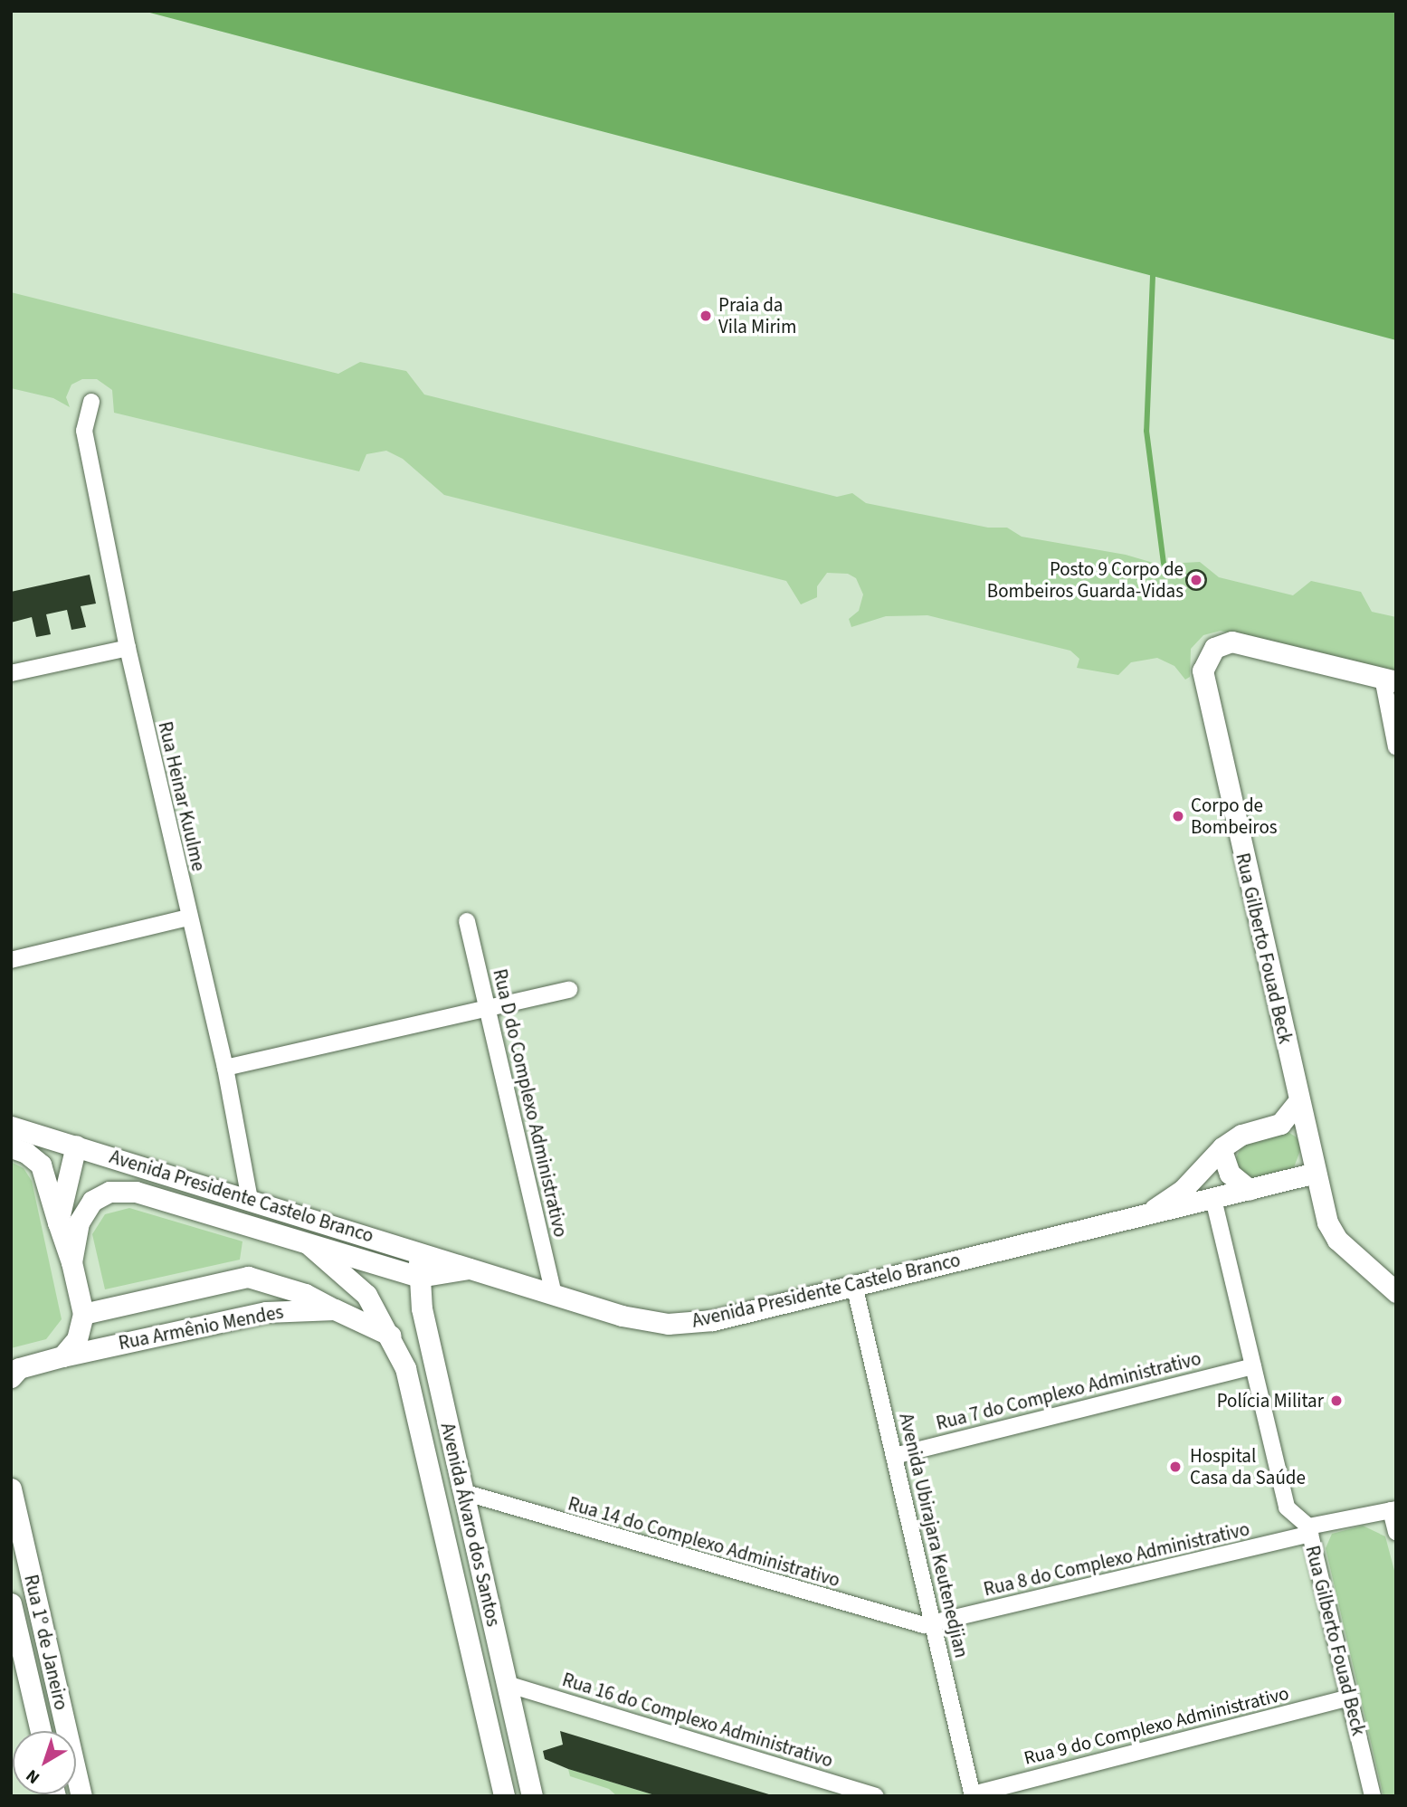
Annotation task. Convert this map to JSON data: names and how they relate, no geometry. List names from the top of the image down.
{
  "streets": {
    "street": [
      "Rua Heinar Kuulme",
      "Rua Gilberto Fouad Beck",
      "Rua D do Complexo Administrativo",
      "Avenida Presidente Castelo Branco",
      "Rua Armênio Mendes",
      "Rua 7 do Complexo Administrativo",
      "Avenida Álvaro dos Santos",
      "Avenida Ubirajara Keutenedjian",
      "Rua 14 do Complexo Administrativo",
      "Rua 8 do Complexo Administrativo",
      "Rua 1º de Janeiro",
      "Rua 16 do Complexo Administrativo",
      "Rua 9 do Complexo Administrativo"
    ]
  },
  "crossings": [
    ["Rua Heinar Kuulme", "Avenida Presidente Castelo Branco"],
    ["Rua Gilberto Fouad Beck", "Avenida Presidente Castelo Branco"],
    ["Rua Gilberto Fouad Beck", "Rua 7 do Complexo Administrativo"],
    ["Rua Gilberto Fouad Beck", "Rua 8 do Complexo Administrativo"],
    ["Rua Gilberto Fouad Beck", "Rua 9 do Complexo Administrativo"],
    ["Rua D do Complexo Administrativo", "Avenida Presidente Castelo Branco"],
    ["Avenida Presidente Castelo Branco", "Avenida Álvaro dos Santos"],
    ["Avenida Presidente Castelo Branco", "Avenida Ubirajara Keutenedjian"],
    ["Rua Armênio Mendes", "Avenida Álvaro dos Santos"],
    ["Rua 7 do Complexo Administrativo", "Avenida Ubirajara Keutenedjian"],
    ["Avenida Álvaro dos Santos", "Rua 14 do Complexo Administrativo"],
    ["Avenida Álvaro dos Santos", "Rua 16 do Complexo Administrativo"],
    ["Avenida Ubirajara Keutenedjian", "Rua 14 do Complexo Administrativo"],
    ["Avenida Ubirajara Keutenedjian", "Rua 8 do Complexo Administrativo"],
    ["Avenida Ubirajara Keutenedjian", "Rua 9 do Complexo Administrativo"],
    ["Rua 14 do Complexo Administrativo", "Rua 8 do Complexo Administrativo"]
  ],
  "places": [
    "Praia da Vila Mirim",
    "Posto 9 Corpo de Bombeiros Guarda-Vidas",
    "Corpo de Bombeiros",
    "Polícia Militar",
    "Hospital Casa da Saúde"
  ],
  "north": "bottom left"
}
